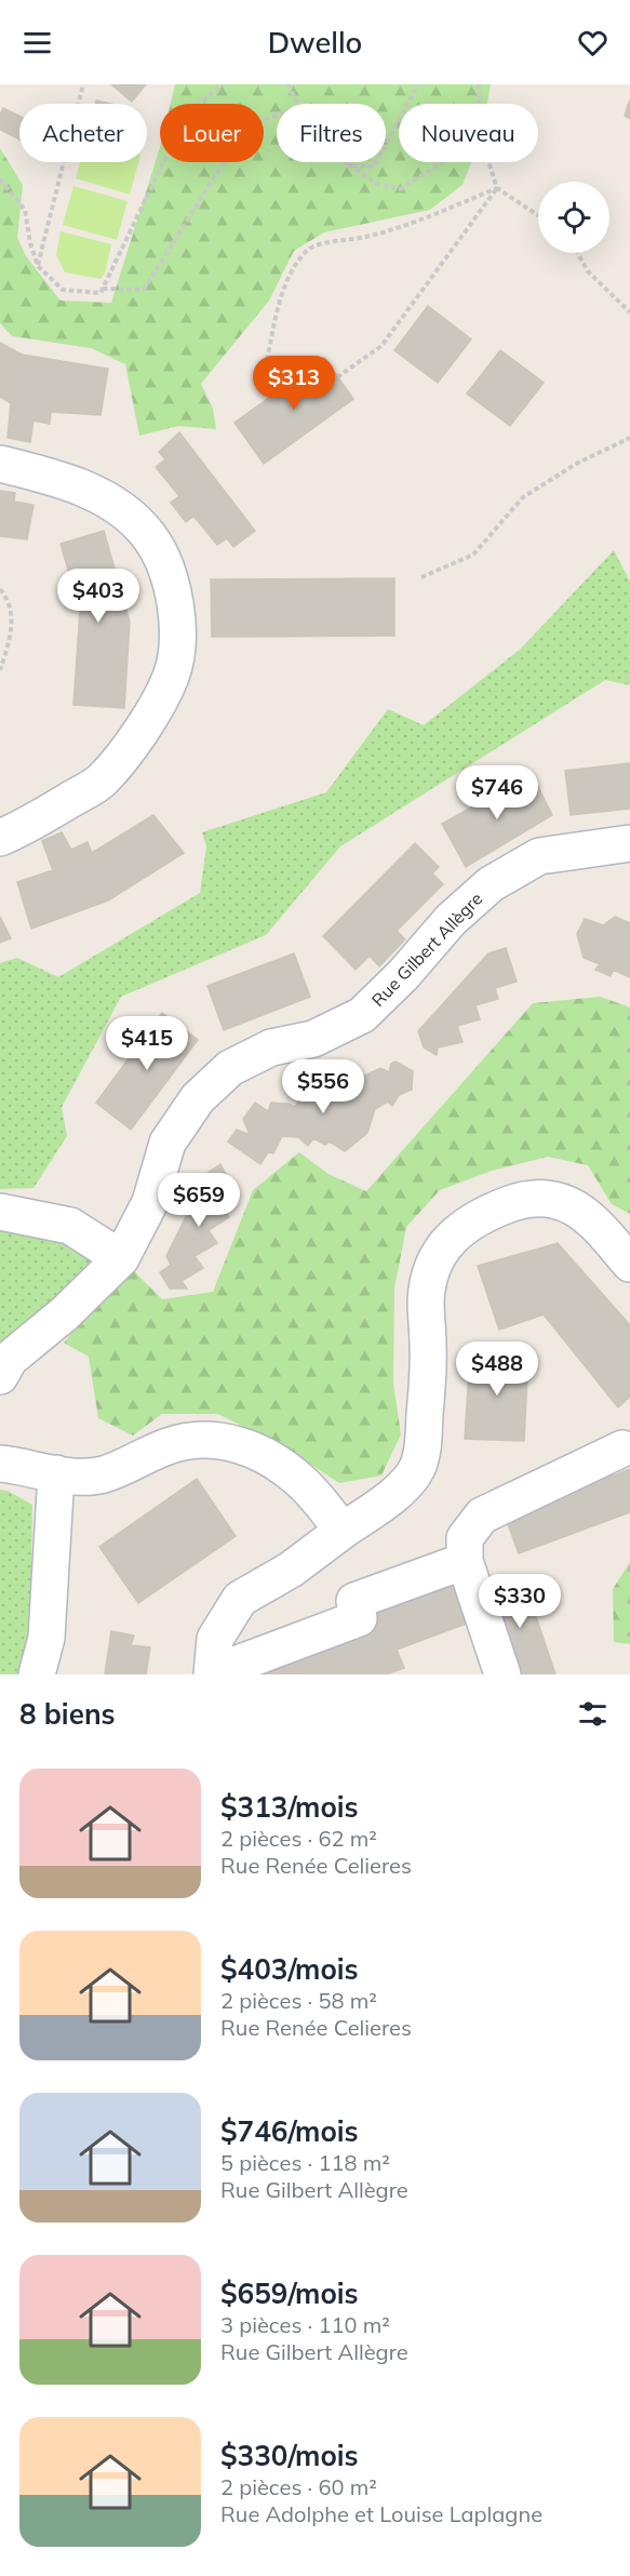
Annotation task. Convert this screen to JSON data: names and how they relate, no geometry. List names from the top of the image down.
{
  "streets": {
    "street": ["Rue Gilbert Allègre"]
  },
  "page": {
    "header": "Dwello",
    "chip": [
      "Acheter",
      "Louer",
      "Filtres",
      "Nouveau"
    ],
    "price": [
      "$313",
      "$403",
      "$746",
      "$415",
      "$556",
      "$659",
      "$488",
      "$330"
    ],
    "heading": "8 biens",
    "list": [
      {
        "name": "$313/mois",
        "note": "2 pièces · 62 m² · Rue Renée Celieres"
      },
      {
        "name": "$403/mois",
        "note": "2 pièces · 58 m² · Rue Renée Celieres"
      },
      {
        "name": "$746/mois",
        "note": "5 pièces · 118 m² · Rue Gilbert Allègre"
      },
      {
        "name": "$659/mois",
        "note": "3 pièces · 110 m² · Rue Gilbert Allègre"
      },
      {
        "name": "$330/mois",
        "note": "2 pièces · 60 m² · Rue Adolphe et Louise Laplagne"
      }
    ]
  }
}
